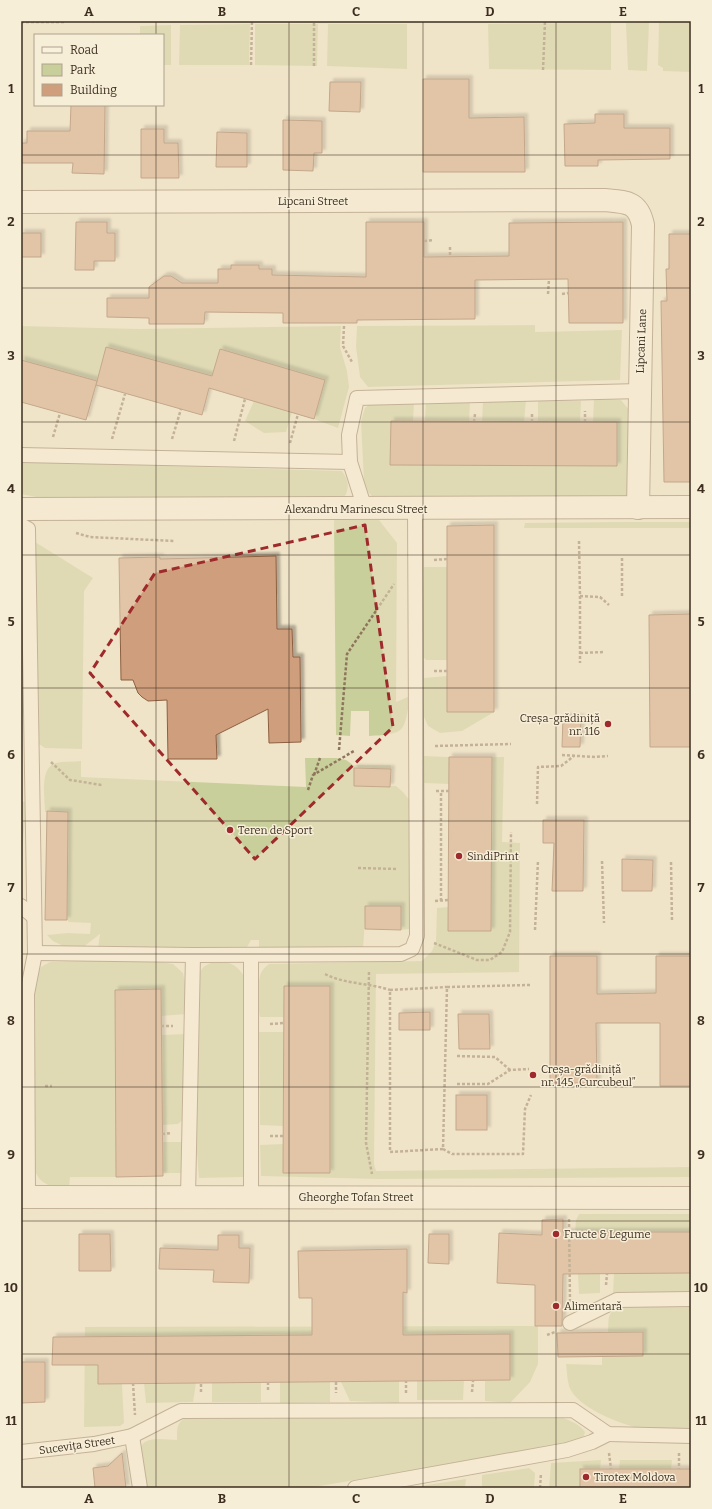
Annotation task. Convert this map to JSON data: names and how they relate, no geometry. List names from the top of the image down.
{
  "streets": {
    "street": [
      "Lipcani Street",
      "Lipcani Lane",
      "Alexandru Marinescu Street",
      "Gheorghe Tofan Street"
    ],
    "lane": ["Sucevița Street"]
  },
  "crossings": [
    ["Lipcani Street", "Lipcani Lane"],
    ["Lipcani Lane", "Alexandru Marinescu Street"]
  ],
  "places": [
    "Creșa-grădiniță nr. 116",
    "Teren de Sport",
    "SindiPrint",
    "Creșa-grădiniță nr. 145 „Curcubeul”",
    "Fructe & Legume",
    "Alimentară",
    "Tirotex Moldova"
  ],
  "legend": ["Road", "Park", "Building"],
  "grid": {
    "columns": [
      "A",
      "B",
      "C",
      "D",
      "E"
    ],
    "rows": [
      "1",
      "2",
      "3",
      "4",
      "5",
      "6",
      "7",
      "8",
      "9",
      "10",
      "11"
    ]
  }
}
